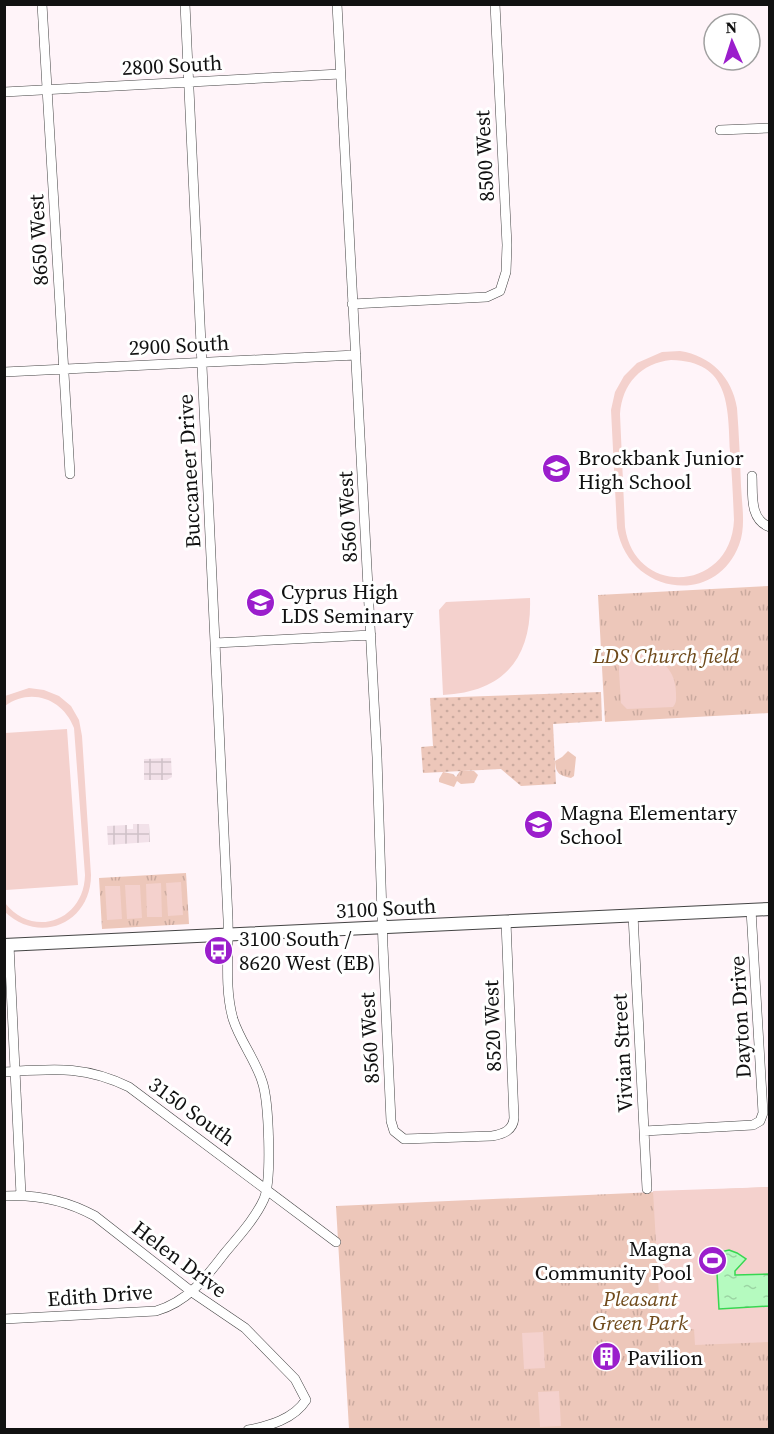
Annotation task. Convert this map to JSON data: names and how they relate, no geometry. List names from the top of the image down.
{
  "streets": {
    "street": [
      "2800 South",
      "8500 West",
      "8650 West",
      "2900 South",
      "Buccaneer Drive",
      "8560 West",
      "3100 South",
      "Dayton Drive",
      "8520 West",
      "Vivian Street",
      "3150 South",
      "Helen Drive",
      "Edith Drive"
    ]
  },
  "crossings": [
    ["2800 South", "8650 West"],
    ["2800 South", "Buccaneer Drive"],
    ["2800 South", "8560 West"],
    ["8500 West", "8560 West"],
    ["8650 West", "2900 South"],
    ["2900 South", "Buccaneer Drive"],
    ["2900 South", "8560 West"],
    ["Buccaneer Drive", "3100 South"],
    ["Buccaneer Drive", "3150 South"],
    ["Buccaneer Drive", "Edith Drive"],
    ["8560 West", "3100 South"],
    ["8560 West", "8520 West"],
    ["3100 South", "Dayton Drive"],
    ["3100 South", "8520 West"],
    ["3100 South", "Vivian Street"],
    ["Dayton Drive", "Vivian Street"],
    ["3150 South", "Edith Drive"],
    ["Helen Drive", "Edith Drive"]
  ],
  "parks": ["LDS Church field", "Pleasant Green Park"],
  "places": {
    "school or university": ["Brockbank Junior High School", "Cyprus High LDS Seminary", "Magna Elementary School"],
    "bus stop": ["3100 South / 8620 West (EB)"],
    "sports": ["Magna Community Pool"],
    "building": ["Pavilion"]
  },
  "north": "top"
}
